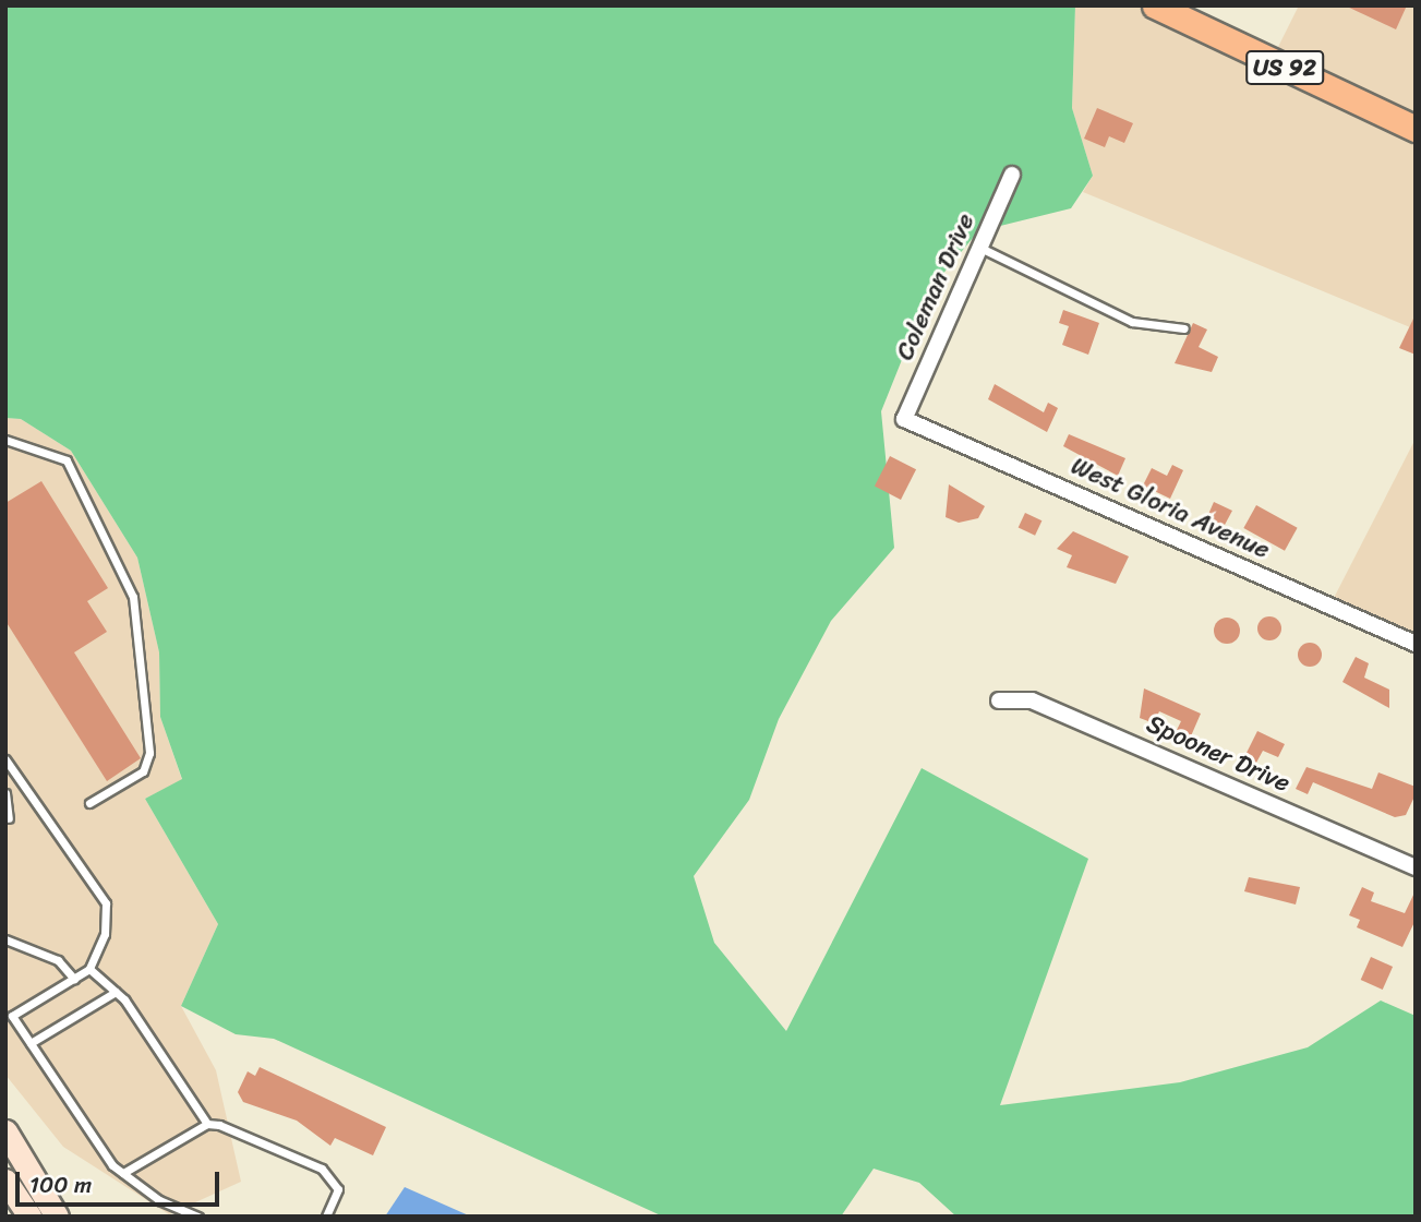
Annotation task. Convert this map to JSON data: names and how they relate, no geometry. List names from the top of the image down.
{
  "streets": {
    "main road": ["US 92"],
    "street": ["Coleman Drive", "West Gloria Avenue", "Spooner Drive"]
  },
  "crossings": [
    ["Coleman Drive", "West Gloria Avenue"]
  ],
  "scale_bar": "100 m"
}
